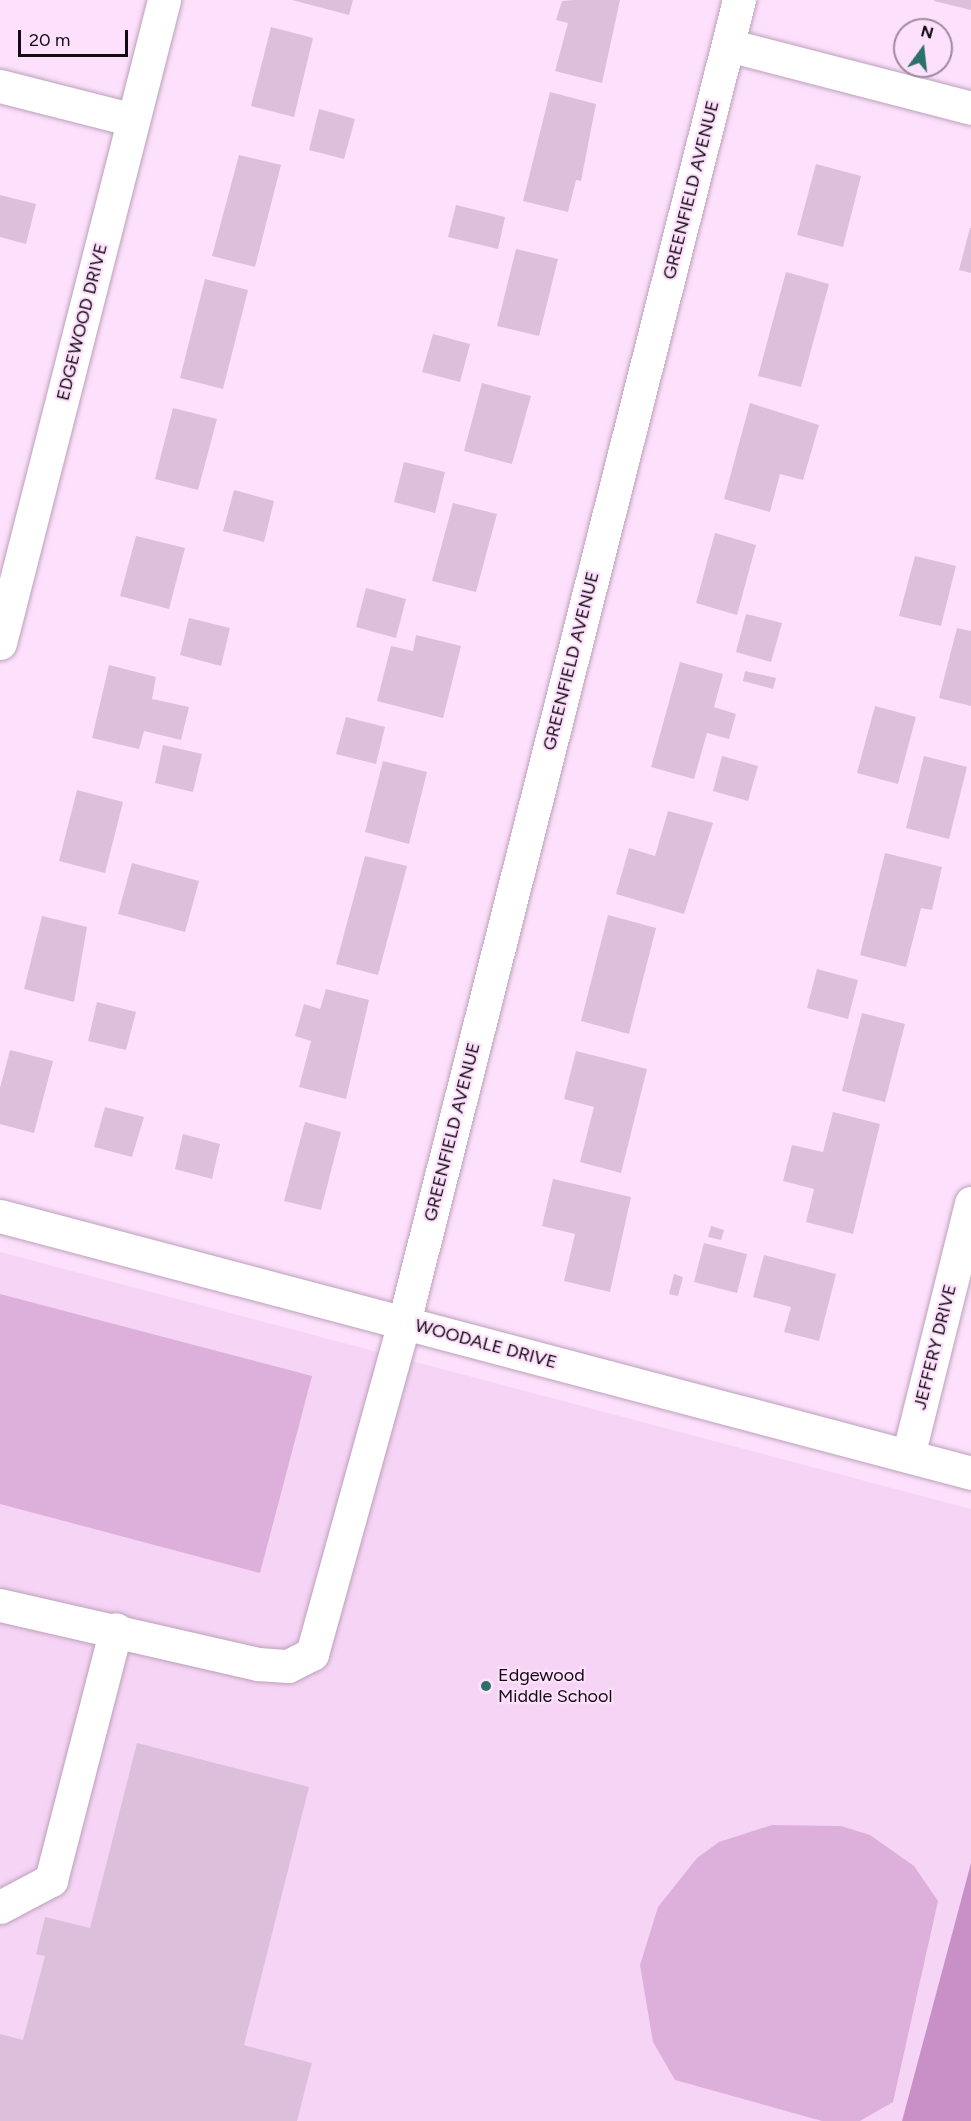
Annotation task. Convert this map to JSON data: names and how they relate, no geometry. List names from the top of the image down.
{
  "streets": {
    "street": [
      "GREENFIELD AVENUE",
      "EDGEWOOD DRIVE",
      "WOODALE DRIVE",
      "JEFFERY DRIVE"
    ]
  },
  "crossings": [
    ["GREENFIELD AVENUE", "WOODALE DRIVE"],
    ["WOODALE DRIVE", "JEFFERY DRIVE"]
  ],
  "places": ["Edgewood Middle School"],
  "scale_bar": "20 m",
  "north": "top"
}
